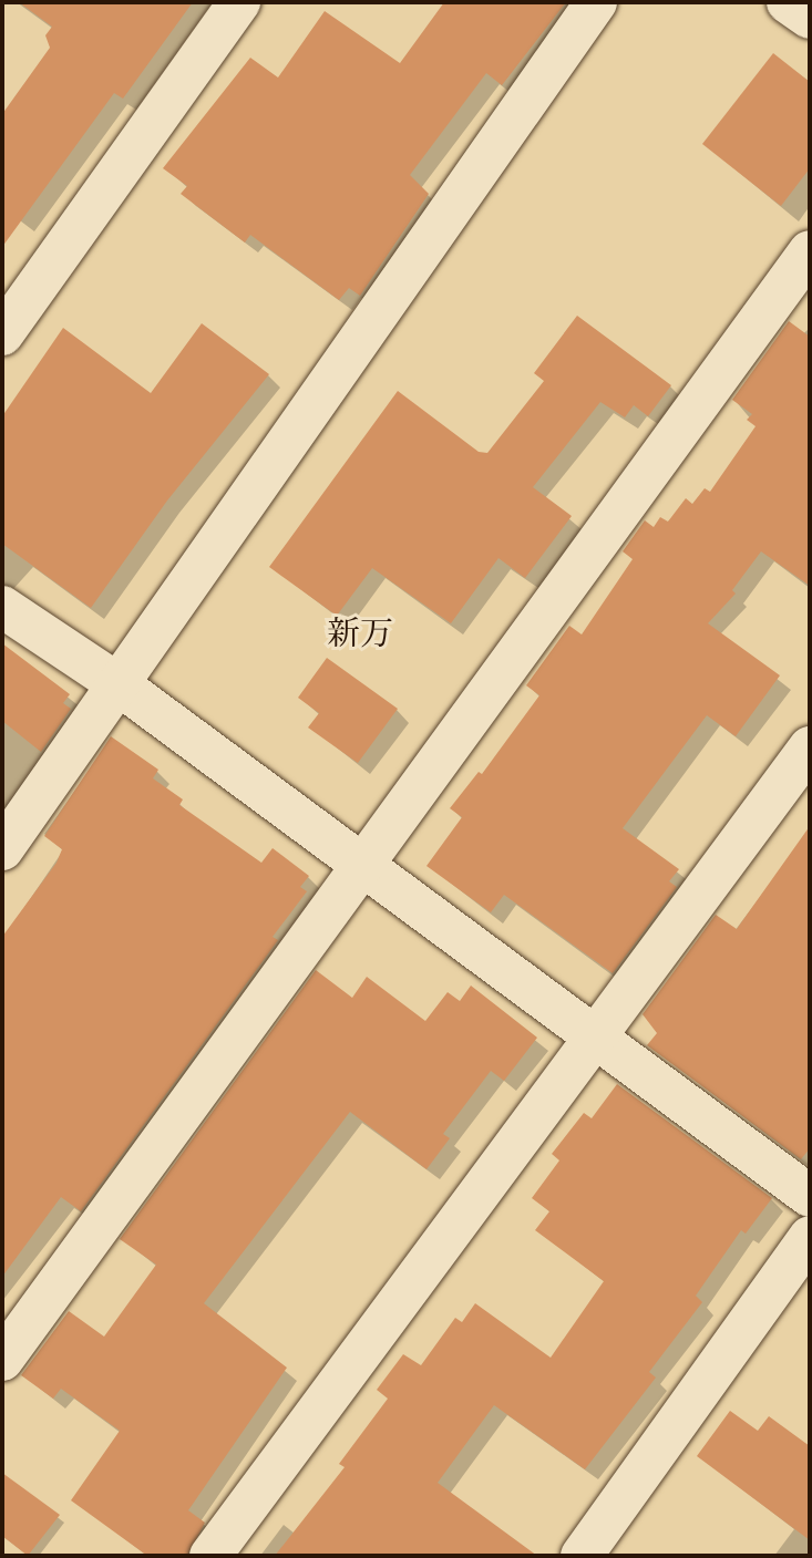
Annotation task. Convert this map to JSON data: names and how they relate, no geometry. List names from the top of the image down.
{
  "districts": ["新万"]
}
